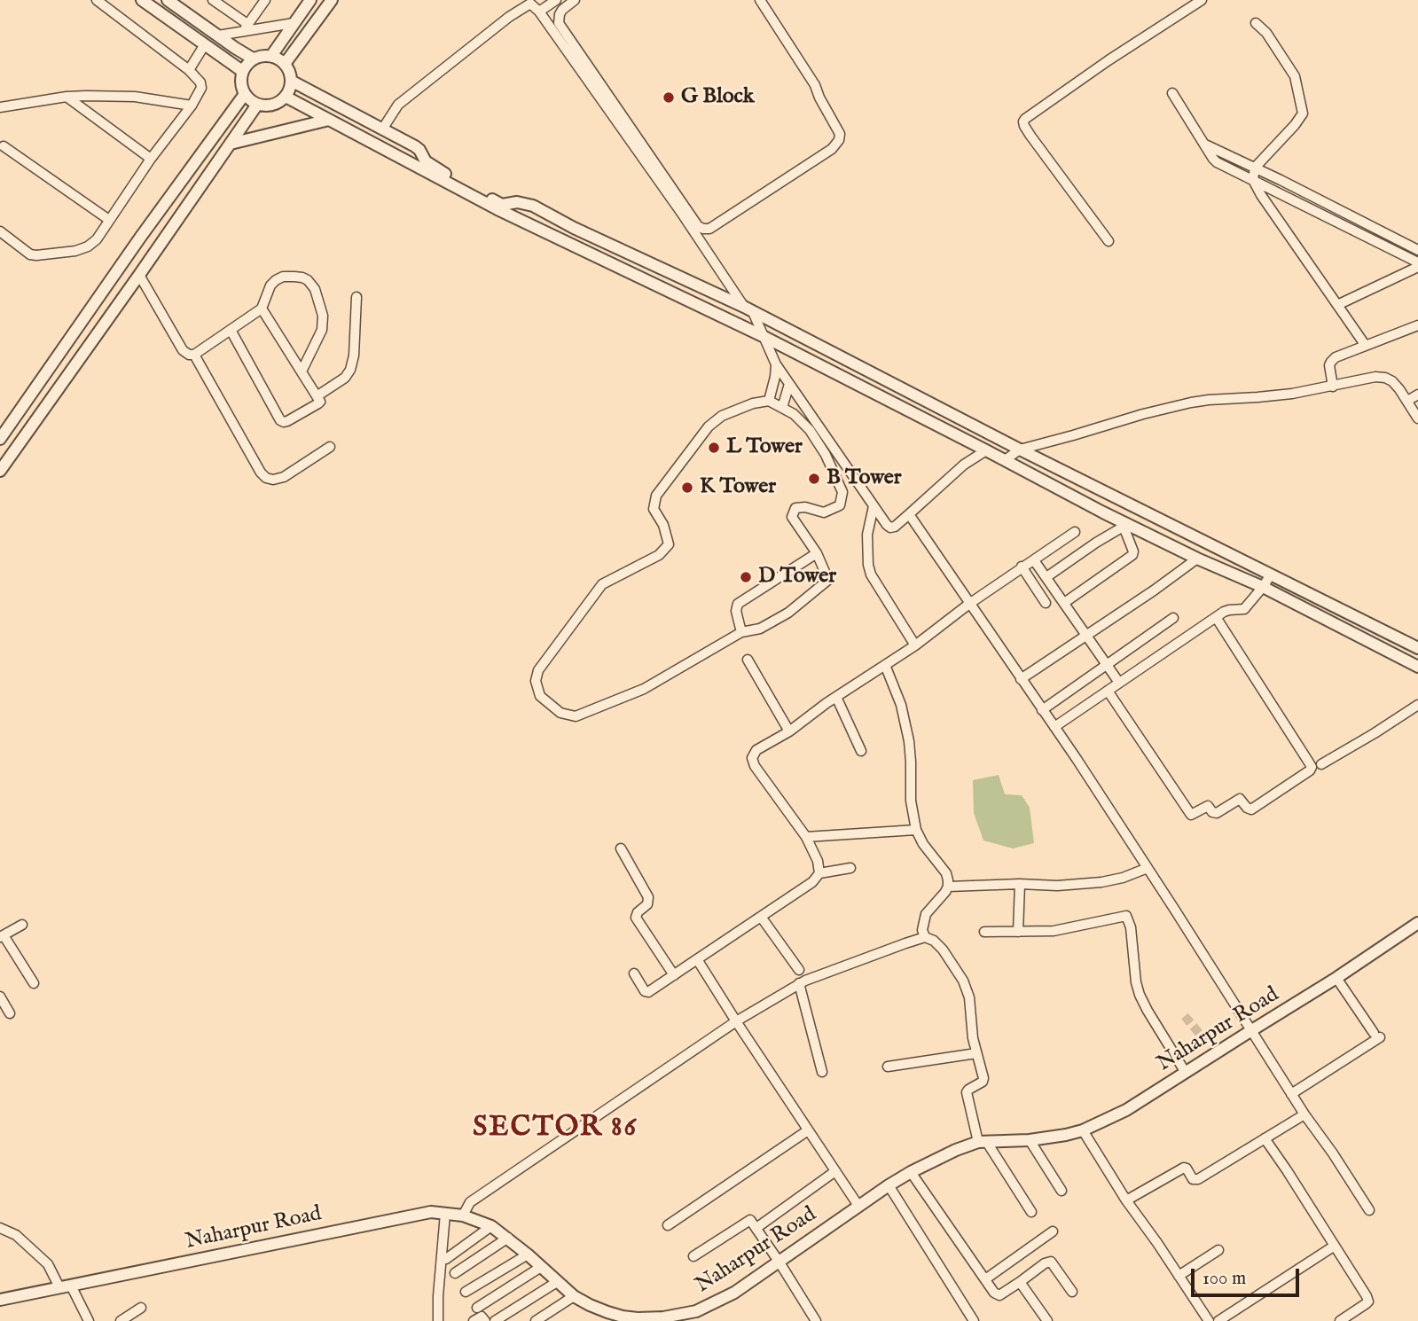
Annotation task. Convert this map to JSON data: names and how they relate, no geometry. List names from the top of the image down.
{
  "streets": {
    "street": ["Naharpur Road"]
  },
  "districts": ["SECTOR 86"],
  "places": [
    "G Block",
    "L Tower",
    "B Tower",
    "K Tower",
    "D Tower"
  ],
  "scale_bar": "100 m"
}
